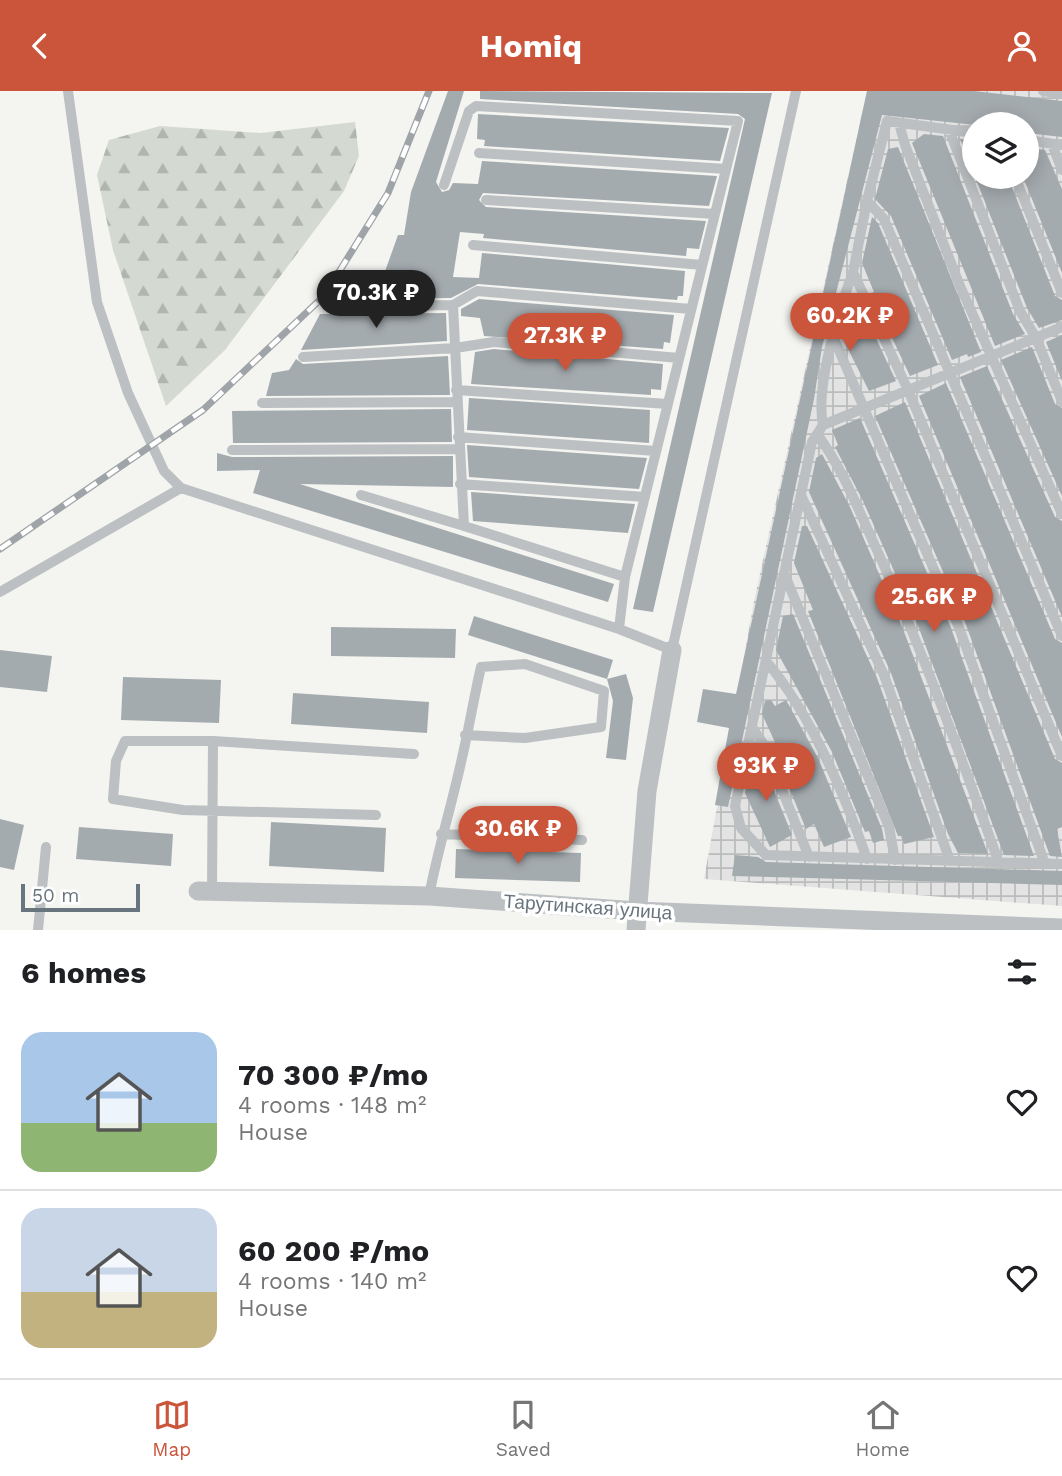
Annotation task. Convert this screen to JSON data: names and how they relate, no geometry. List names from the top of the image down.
{
  "streets": {
    "street": ["Тарутинская улица"]
  },
  "scale_bar": "50 m",
  "page": {
    "header": "Homiq",
    "price": [
      "70.3K ₽",
      "60.2K ₽",
      "27.3K ₽",
      "25.6K ₽",
      "93K ₽",
      "30.6K ₽"
    ],
    "scale": "50 m",
    "heading": "6 homes",
    "list": [
      {
        "name": "70 300 ₽/mo",
        "note": "4 rooms · 148 m² · House"
      },
      {
        "name": "60 200 ₽/mo",
        "note": "4 rooms · 140 m² · House"
      }
    ],
    "tabs": ["Map", "Saved", "Home"]
  }
}
